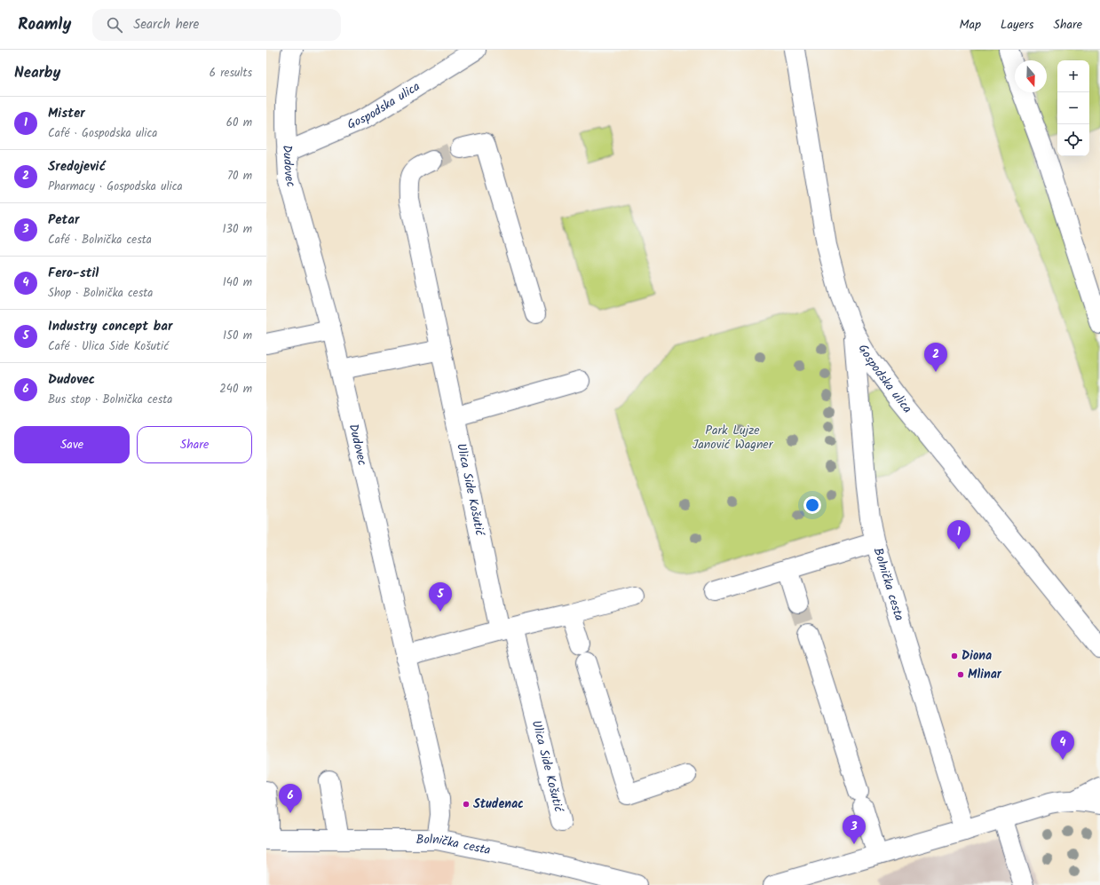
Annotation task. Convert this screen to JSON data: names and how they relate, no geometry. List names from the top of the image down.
{
  "streets": {
    "street": [
      "Gospodska ulica",
      "Dudovec",
      "Ulica Side Košutić",
      "Bolnička cesta"
    ]
  },
  "crossings": [
    ["Gospodska ulica", "Dudovec"],
    ["Gospodska ulica", "Bolnička cesta"],
    ["Dudovec", "Bolnička cesta"]
  ],
  "parks": ["Park Lujze Janović Wagner"],
  "places": ["Diona", "Mlinar", "Studenac"],
  "north": "bottom",
  "page": {
    "header": "Roamly",
    "search": "Search here",
    "nav": ["Map", "Layers", "Share"],
    "heading": ["Nearby", "6 results"],
    "map_buttons": ["+", "−"],
    "list": [
      {
        "mark": "1",
        "name": "Mister",
        "note": "Café · Gospodska ulica",
        "value": "60 m"
      },
      {
        "mark": "2",
        "name": "Sredojević",
        "note": "Pharmacy · Gospodska ulica",
        "value": "70 m"
      },
      {
        "mark": "3",
        "name": "Petar",
        "note": "Café · Bolnička cesta",
        "value": "130 m"
      },
      {
        "mark": "4",
        "name": "Fero-stil",
        "note": "Shop · Bolnička cesta",
        "value": "140 m"
      },
      {
        "mark": "5",
        "name": "Industry concept bar",
        "note": "Café · Ulica Side Košutić",
        "value": "150 m"
      },
      {
        "mark": "6",
        "name": "Dudovec",
        "note": "Bus stop · Bolnička cesta",
        "value": "240 m"
      }
    ],
    "pins": [
      "2",
      "1",
      "5",
      "4",
      "6",
      "3"
    ],
    "buttons": ["Save", "Share"]
  }
}
